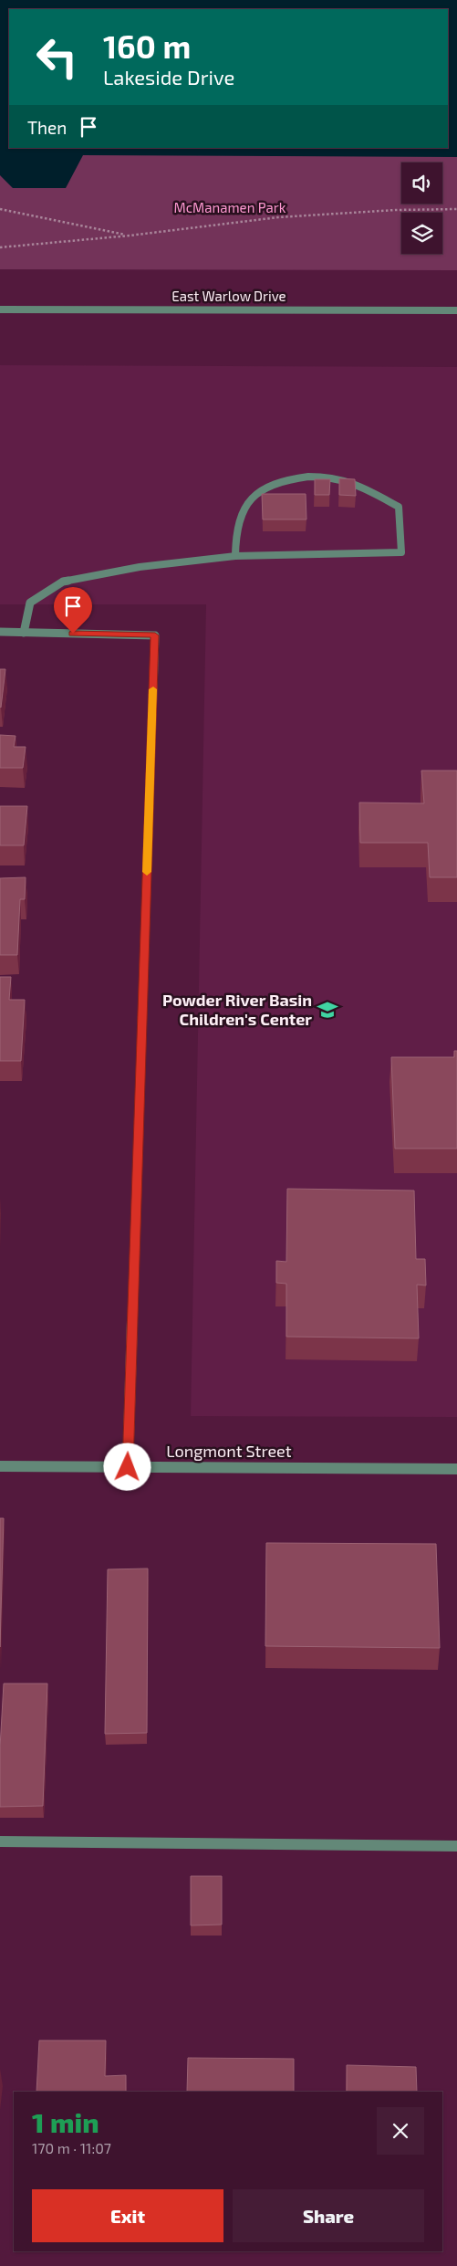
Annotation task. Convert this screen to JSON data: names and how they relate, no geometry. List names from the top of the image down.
{
  "streets": {
    "street": ["East Warlow Drive", "Longmont Street"]
  },
  "parks": ["McManamen Park"],
  "places": {
    "school or university": ["Powder River Basin Children's Center"]
  },
  "page": {
    "turn": ["160 m", "Lakeside Drive"],
    "then": "Then",
    "heading": ["1 min", "170 m · 11:07"],
    "buttons": ["Exit", "Share"]
  }
}
